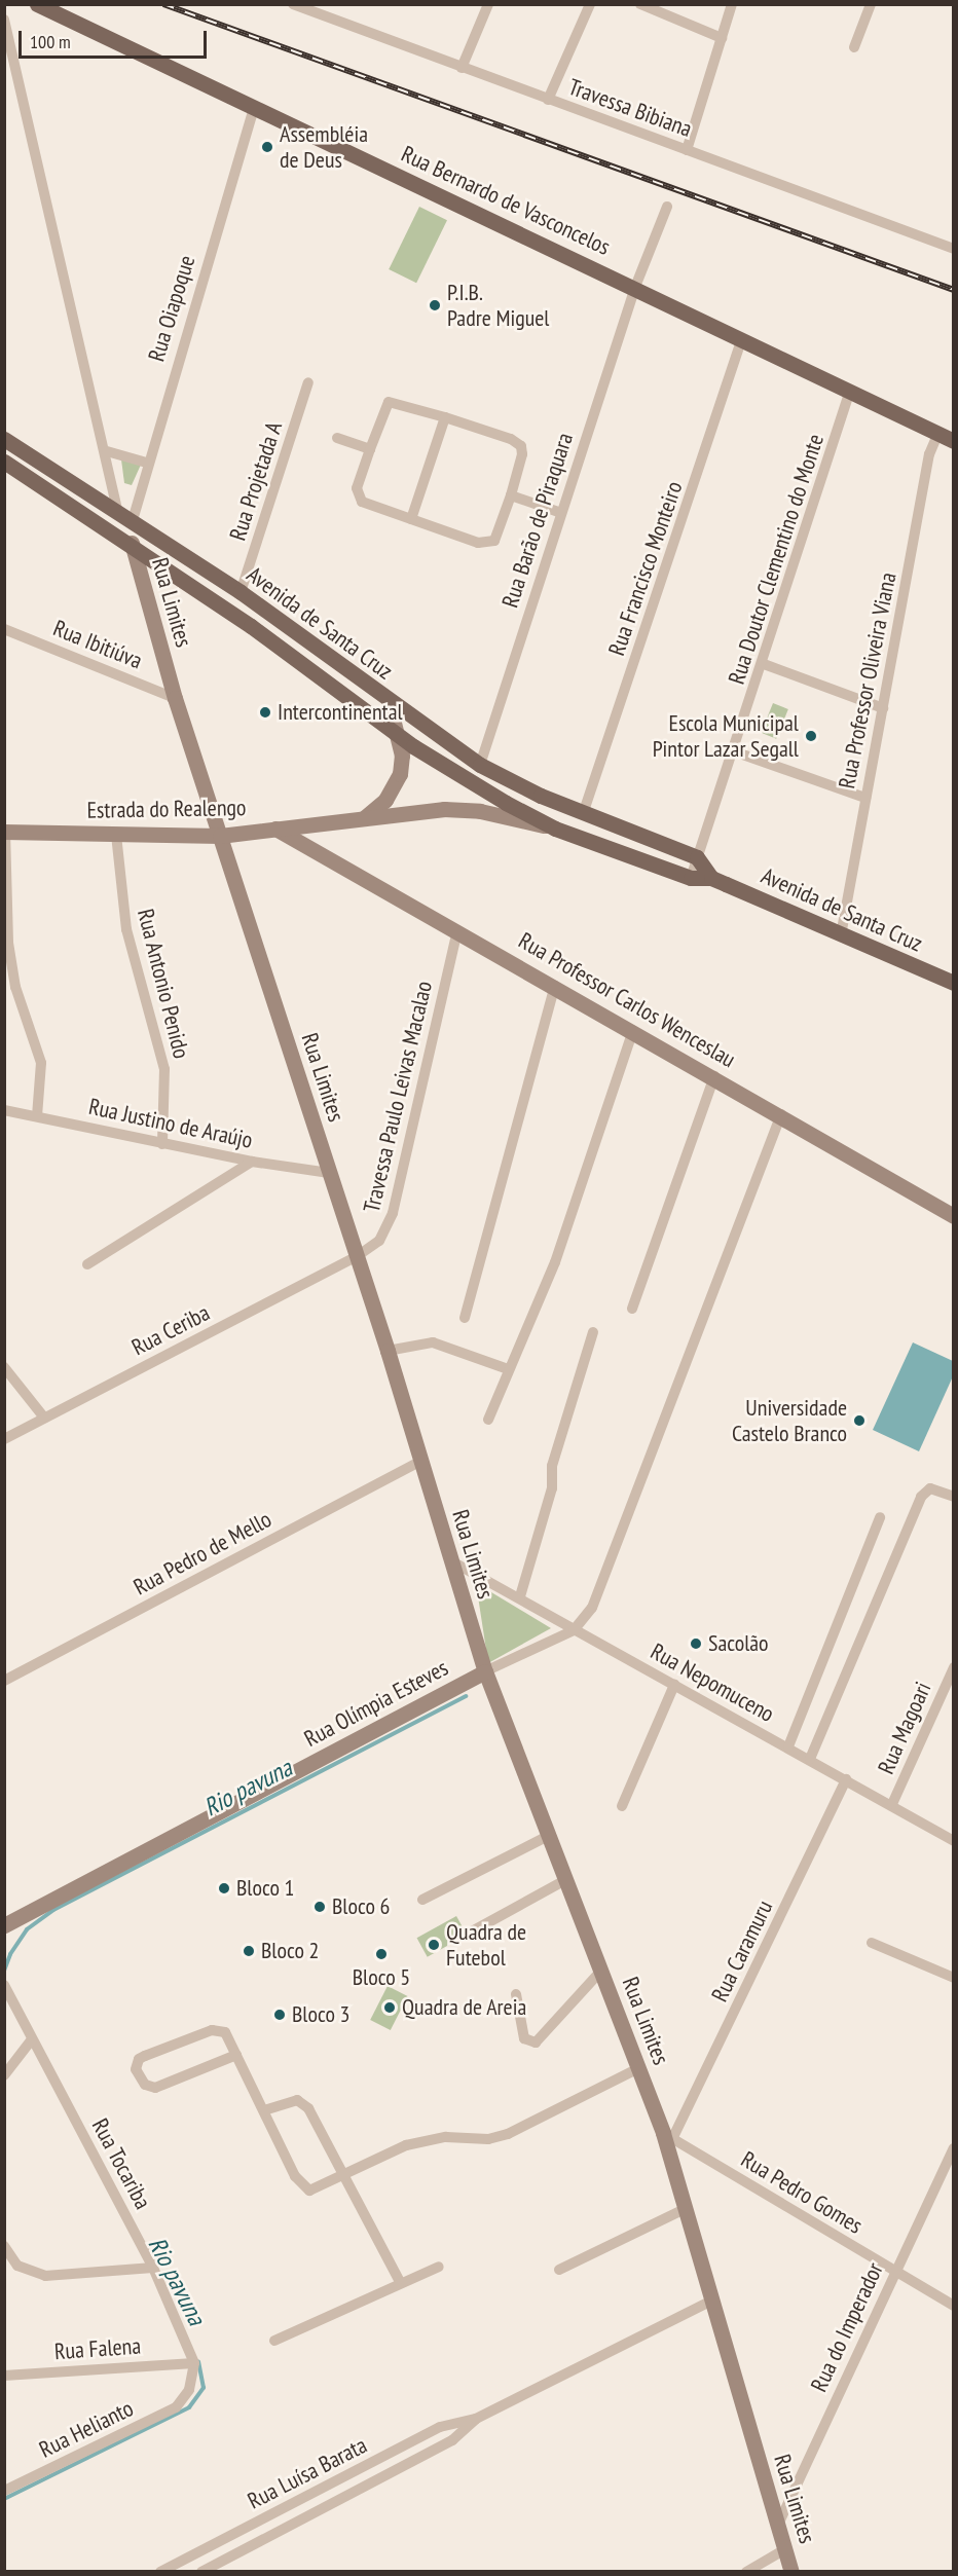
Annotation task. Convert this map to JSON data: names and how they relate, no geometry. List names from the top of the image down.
{
  "streets": {
    "main road": ["Rua Bernardo de Vasconcelos", "Avenida de Santa Cruz"],
    "street": [
      "Travessa Bibiana",
      "Rua Oiapoque",
      "Rua Projetada A",
      "Rua Barão de Piraquara",
      "Rua Doutor Clementino do Monte",
      "Rua Francisco Monteiro",
      "Rua Limites",
      "Rua Ibitiúva",
      "Rua Professor Oliveira Viana",
      "Estrada do Realengo",
      "Rua Antonio Penido",
      "Rua Professor Carlos Wenceslau",
      "Travessa Paulo Leivas Macalao",
      "Rua Justino de Araújo",
      "Rua Ceriba",
      "Rua Pedro de Mello",
      "Rua Nepomuceno",
      "Rua Olímpia Esteves",
      "Rua Magoari",
      "Rua Caramuru",
      "Rua Tocariba",
      "Rua Pedro Gomes",
      "Rua do Imperador",
      "Rua Falena",
      "Rua Helianto",
      "Rua Luísa Barata"
    ]
  },
  "crossings": [
    ["Rua Bernardo de Vasconcelos", "Rua Oiapoque"],
    ["Rua Bernardo de Vasconcelos", "Rua Barão de Piraquara"],
    ["Rua Bernardo de Vasconcelos", "Rua Doutor Clementino do Monte"],
    ["Rua Bernardo de Vasconcelos", "Rua Francisco Monteiro"],
    ["Rua Bernardo de Vasconcelos", "Rua Professor Oliveira Viana"],
    ["Rua Oiapoque", "Avenida de Santa Cruz"],
    ["Rua Projetada A", "Avenida de Santa Cruz"],
    ["Rua Barão de Piraquara", "Avenida de Santa Cruz"],
    ["Rua Doutor Clementino do Monte", "Avenida de Santa Cruz"],
    ["Rua Francisco Monteiro", "Avenida de Santa Cruz"],
    ["Rua Limites", "Avenida de Santa Cruz"],
    ["Rua Limites", "Rua Ibitiúva"],
    ["Rua Limites", "Estrada do Realengo"],
    ["Rua Limites", "Travessa Paulo Leivas Macalao"],
    ["Rua Limites", "Rua Justino de Araújo"],
    ["Rua Limites", "Rua Ceriba"],
    ["Rua Limites", "Rua Pedro de Mello"],
    ["Rua Limites", "Rua Nepomuceno"],
    ["Rua Limites", "Rua Olímpia Esteves"],
    ["Rua Limites", "Rua Caramuru"],
    ["Rua Limites", "Rua Pedro Gomes"],
    ["Rua Limites", "Rua do Imperador"],
    ["Rua Limites", "Rua Luísa Barata"],
    ["Avenida de Santa Cruz", "Rua Professor Oliveira Viana"],
    ["Avenida de Santa Cruz", "Estrada do Realengo"],
    ["Estrada do Realengo", "Rua Antonio Penido"],
    ["Estrada do Realengo", "Rua Professor Carlos Wenceslau"],
    ["Rua Antonio Penido", "Rua Justino de Araújo"],
    ["Rua Professor Carlos Wenceslau", "Travessa Paulo Leivas Macalao"],
    ["Travessa Paulo Leivas Macalao", "Rua Ceriba"],
    ["Rua Nepomuceno", "Rua Olímpia Esteves"],
    ["Rua Nepomuceno", "Rua Magoari"],
    ["Rua Nepomuceno", "Rua Caramuru"],
    ["Rua Caramuru", "Rua Pedro Gomes"],
    ["Rua Tocariba", "Rua Falena"],
    ["Rua Tocariba", "Rua Helianto"],
    ["Rua Pedro Gomes", "Rua do Imperador"],
    ["Rua Falena", "Rua Helianto"]
  ],
  "water": ["Rio pavuna"],
  "places": [
    "Assembléia de Deus",
    "P.I.B. Padre Miguel",
    "Intercontinental",
    "Escola Municipal Pintor Lazar Segall",
    "Universidade Castelo Branco",
    "Sacolão",
    "Bloco 1",
    "Bloco 6",
    "Quadra de Futebol",
    "Bloco 2",
    "Bloco 5",
    "Quadra de Areia",
    "Bloco 3"
  ],
  "scale_bar": "100 m"
}
